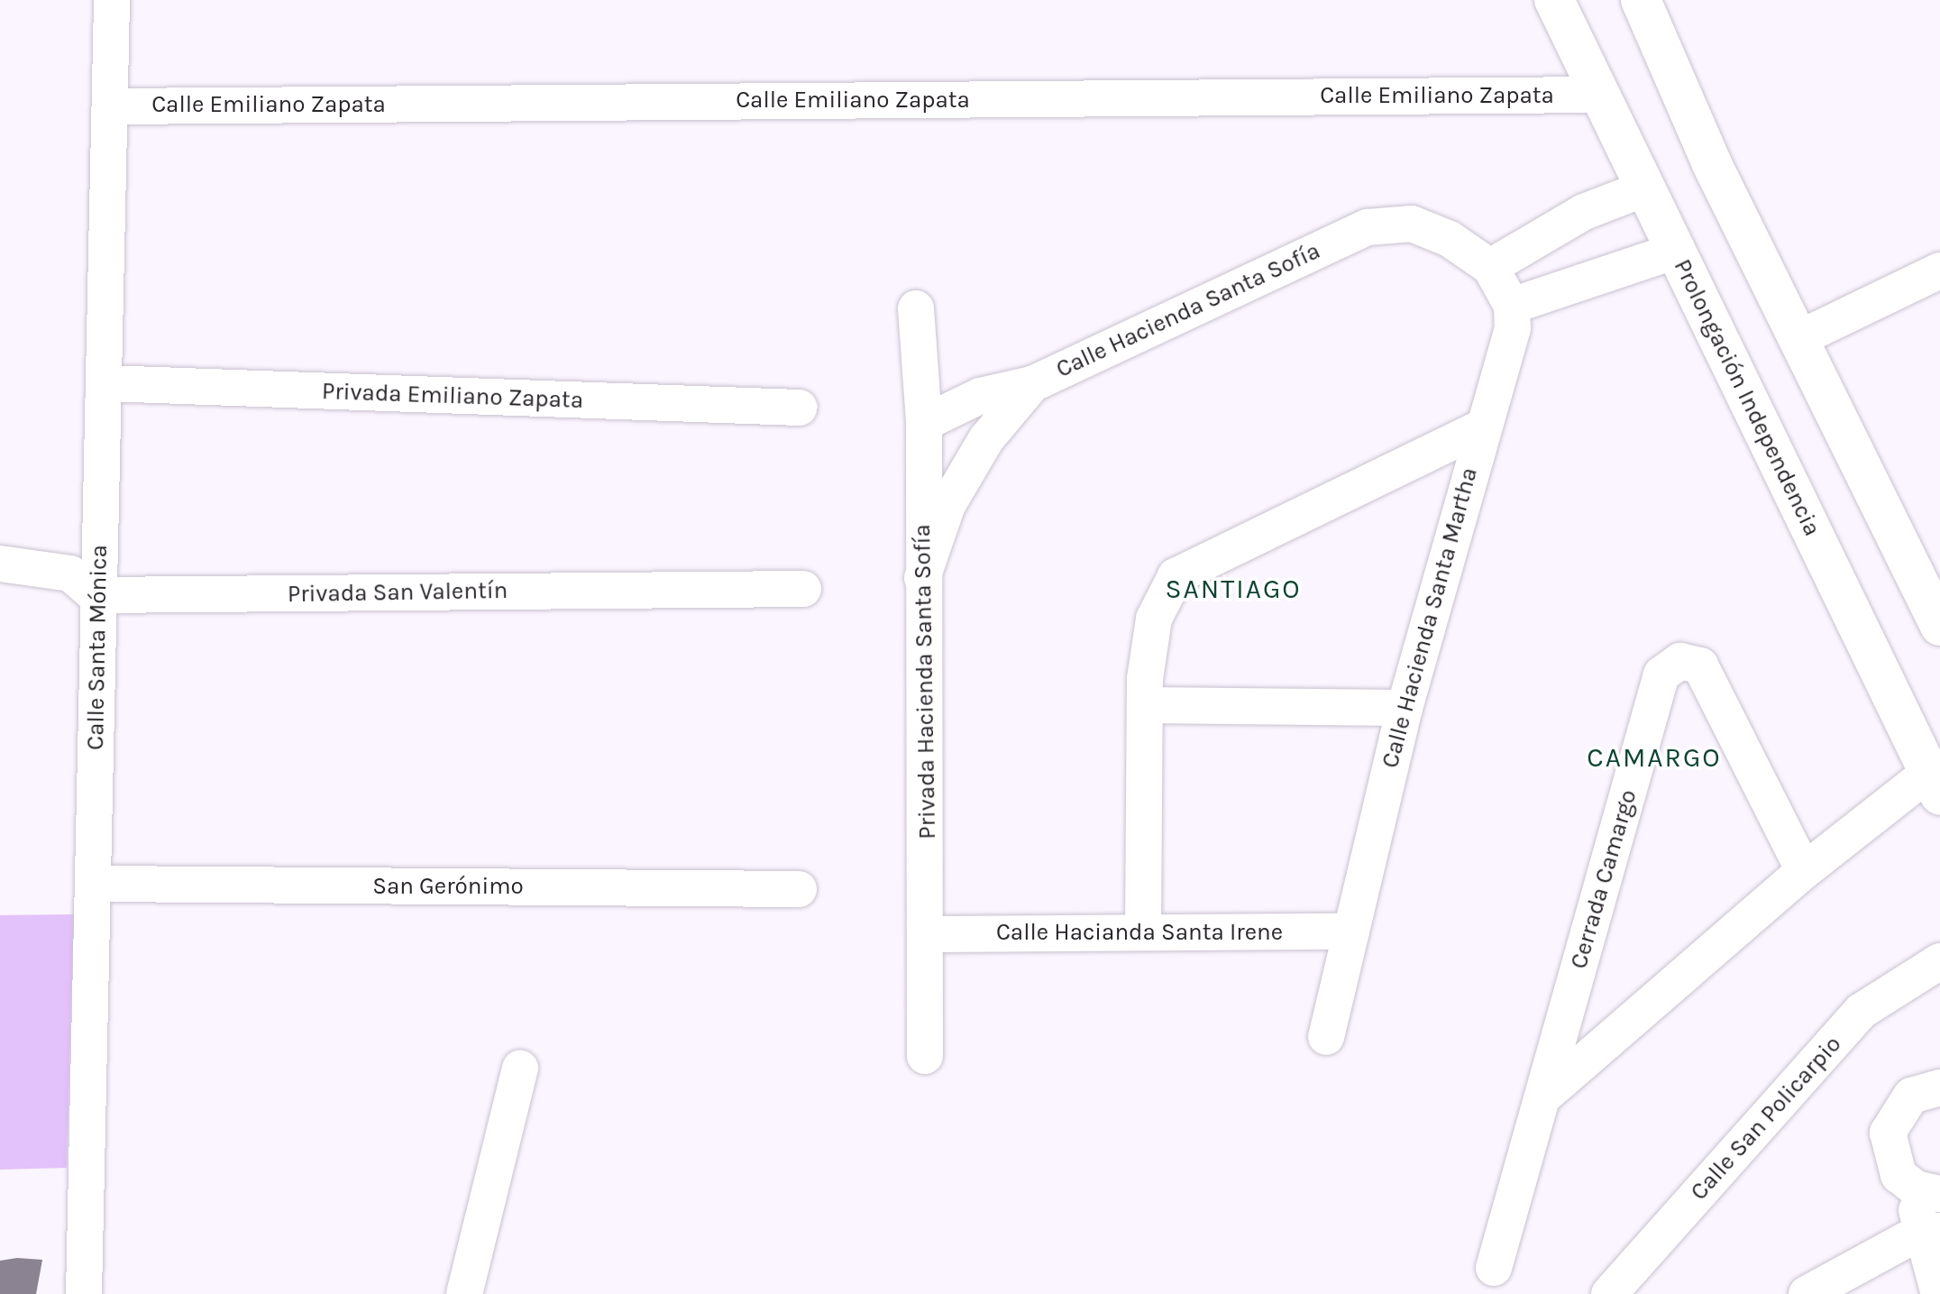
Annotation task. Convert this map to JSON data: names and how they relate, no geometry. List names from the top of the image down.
{
  "streets": {
    "street": [
      "Calle Emiliano Zapata",
      "Calle Hacienda Santa Sofía",
      "Privada Emiliano Zapata",
      "Prolongación Independencia",
      "Privada San Valentín",
      "Calle Hacienda Santa Martha",
      "Calle Santa Mónica",
      "Privada Hacienda Santa Sofía",
      "Cerrada Camargo",
      "San Gerónimo",
      "Calle Hacianda Santa Irene",
      "Calle San Policarpio"
    ]
  },
  "crossings": [
    ["Calle Emiliano Zapata", "Prolongación Independencia"],
    ["Calle Emiliano Zapata", "Calle Santa Mónica"],
    ["Calle Hacienda Santa Sofía", "Calle Hacienda Santa Martha"],
    ["Calle Hacienda Santa Sofía", "Privada Hacienda Santa Sofía"],
    ["Privada Emiliano Zapata", "Calle Santa Mónica"],
    ["Privada San Valentín", "Calle Santa Mónica"],
    ["Calle Hacienda Santa Martha", "Calle Hacianda Santa Irene"],
    ["Calle Santa Mónica", "San Gerónimo"],
    ["Privada Hacienda Santa Sofía", "Calle Hacianda Santa Irene"]
  ],
  "districts": ["SANTIAGO", "CAMARGO"]
}
